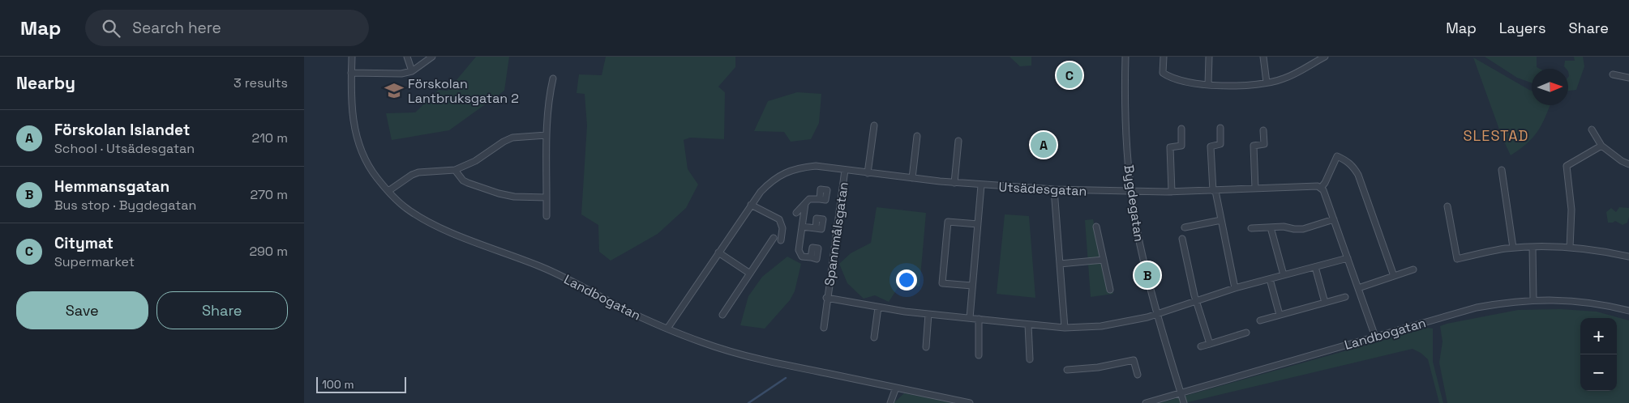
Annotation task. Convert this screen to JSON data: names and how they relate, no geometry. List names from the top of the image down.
{
  "streets": {
    "street": [
      "Utsädesgatan",
      "Bygdegatan",
      "Spannmålsgatan",
      "Landbogatan"
    ]
  },
  "crossings": [
    ["Utsädesgatan", "Bygdegatan"],
    ["Utsädesgatan", "Spannmålsgatan"],
    ["Utsädesgatan", "Landbogatan"],
    ["Bygdegatan", "Spannmålsgatan"],
    ["Bygdegatan", "Landbogatan"]
  ],
  "districts": ["SLESTAD"],
  "places": {
    "school or university": ["Förskolan Lantbruksgatan 2"]
  },
  "scale_bar": "100 m",
  "north": "right",
  "page": {
    "header": "Map",
    "search": "Search here",
    "nav": ["Map", "Layers", "Share"],
    "heading": ["Nearby", "3 results"],
    "pins": ["C", "A", "B"],
    "list": [
      {
        "mark": "A",
        "name": "Förskolan Islandet",
        "note": "School · Utsädesgatan",
        "value": "210 m"
      },
      {
        "mark": "B",
        "name": "Hemmansgatan",
        "note": "Bus stop · Bygdegatan",
        "value": "270 m"
      },
      {
        "mark": "C",
        "name": "Citymat",
        "note": "Supermarket",
        "value": "290 m"
      }
    ],
    "buttons": ["Save", "Share"],
    "map_buttons": ["+", "−"],
    "scale": "100 m"
  }
}
